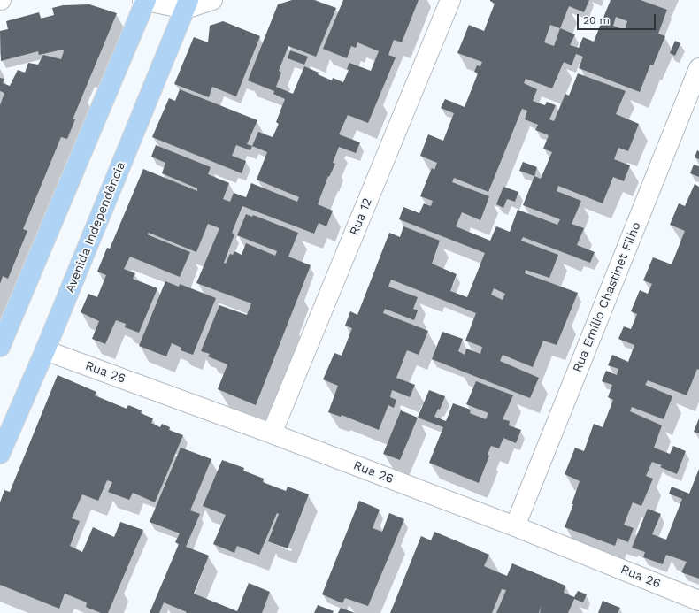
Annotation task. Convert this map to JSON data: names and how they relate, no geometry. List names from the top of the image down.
{
  "streets": {
    "main road": ["Avenida Independência"],
    "street": ["Rua 12", "Rua Emílio Chastinet Filho", "Rua 26"]
  },
  "crossings": [
    ["Rua 12", "Rua 26"],
    ["Avenida Independência", "Rua 26"],
    ["Rua Emílio Chastinet Filho", "Rua 26"]
  ],
  "scale_bar": "20 m"
}
